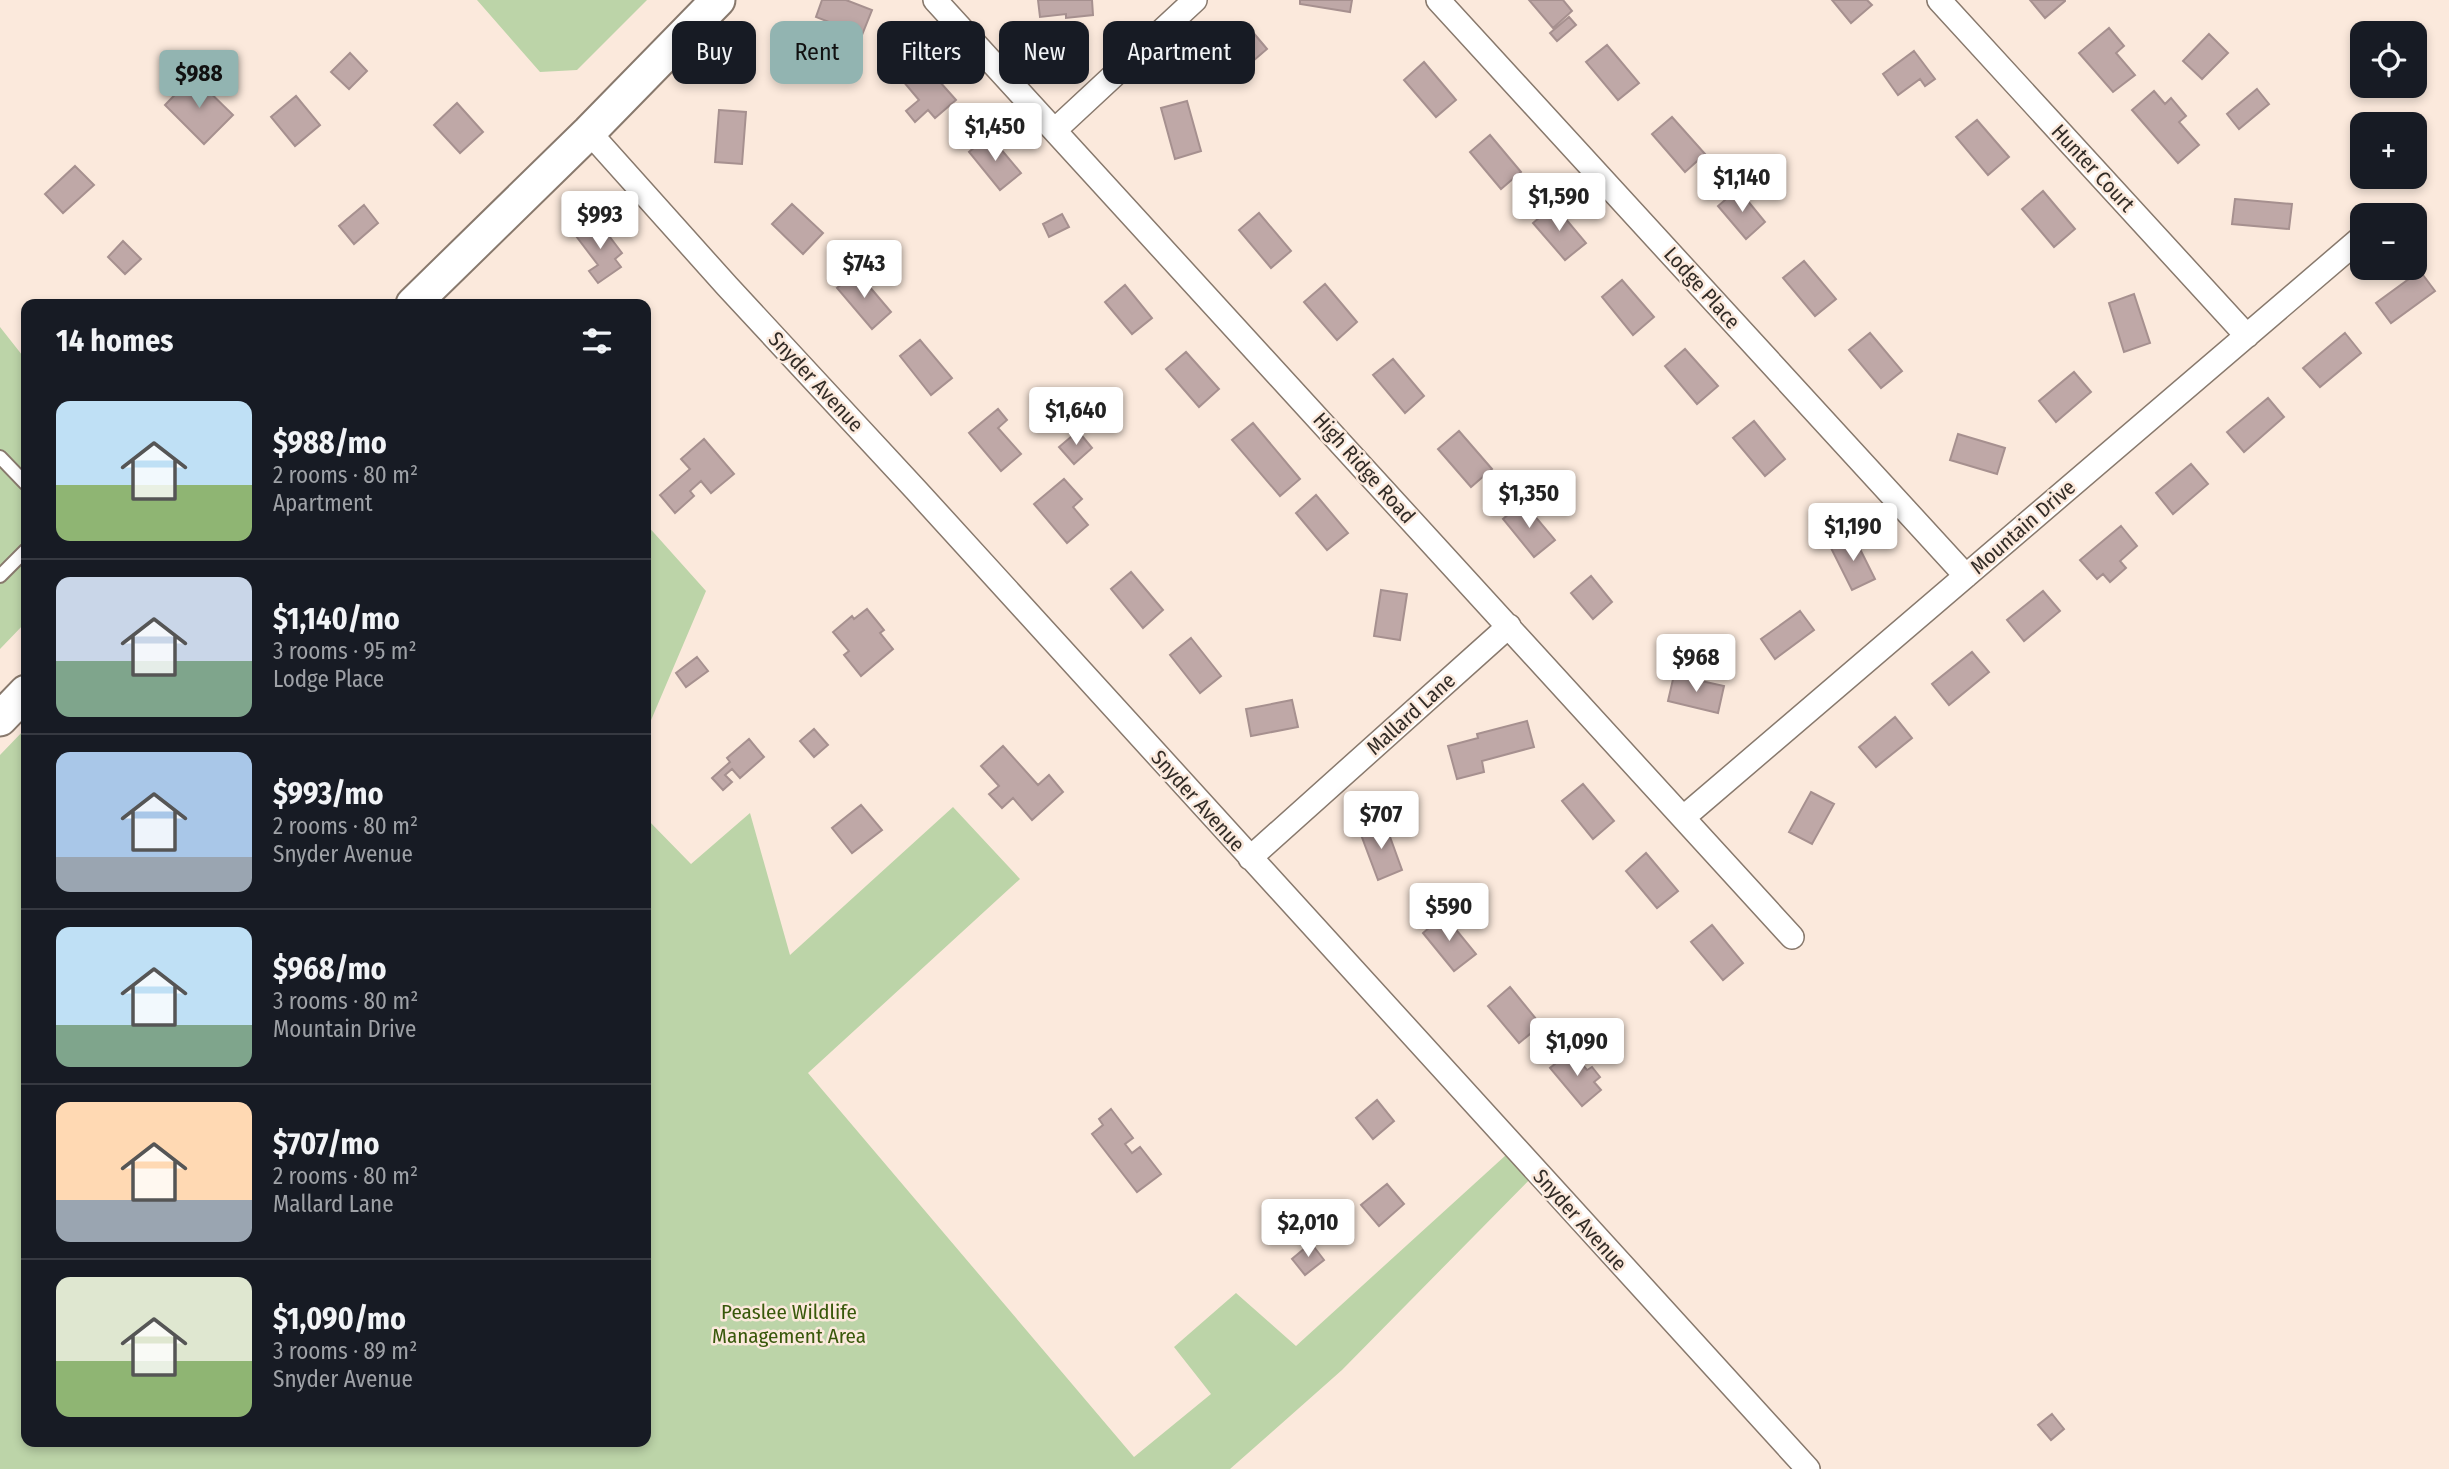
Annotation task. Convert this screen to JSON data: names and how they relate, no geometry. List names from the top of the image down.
{
  "streets": {
    "street": [
      "Hunter Court",
      "Lodge Place",
      "Snyder Avenue",
      "High Ridge Road",
      "Mountain Drive",
      "Mallard Lane"
    ]
  },
  "crossings": [
    ["Hunter Court", "Mountain Drive"],
    ["Lodge Place", "Mountain Drive"],
    ["Snyder Avenue", "Mallard Lane"],
    ["High Ridge Road", "Mountain Drive"],
    ["High Ridge Road", "Mallard Lane"]
  ],
  "parks": ["Peaslee Wildlife Management Area"],
  "page": {
    "map_buttons": ["+", "−"],
    "chip": [
      "Buy",
      "Rent",
      "Filters",
      "New",
      "Apartment"
    ],
    "price": [
      "$988",
      "$1,450",
      "$1,140",
      "$1,590",
      "$993",
      "$743",
      "$1,640",
      "$1,350",
      "$1,190",
      "$968",
      "$707",
      "$590",
      "$1,090",
      "$2,010"
    ],
    "heading": "14 homes",
    "list": [
      {
        "name": "$988/mo",
        "note": "2 rooms · 80 m² · Apartment"
      },
      {
        "name": "$1,140/mo",
        "note": "3 rooms · 95 m² · Lodge Place"
      },
      {
        "name": "$993/mo",
        "note": "2 rooms · 80 m² · Snyder Avenue"
      },
      {
        "name": "$968/mo",
        "note": "3 rooms · 80 m² · Mountain Drive"
      },
      {
        "name": "$707/mo",
        "note": "2 rooms · 80 m² · Mallard Lane"
      },
      {
        "name": "$1,090/mo",
        "note": "3 rooms · 89 m² · Snyder Avenue"
      }
    ]
  }
}
